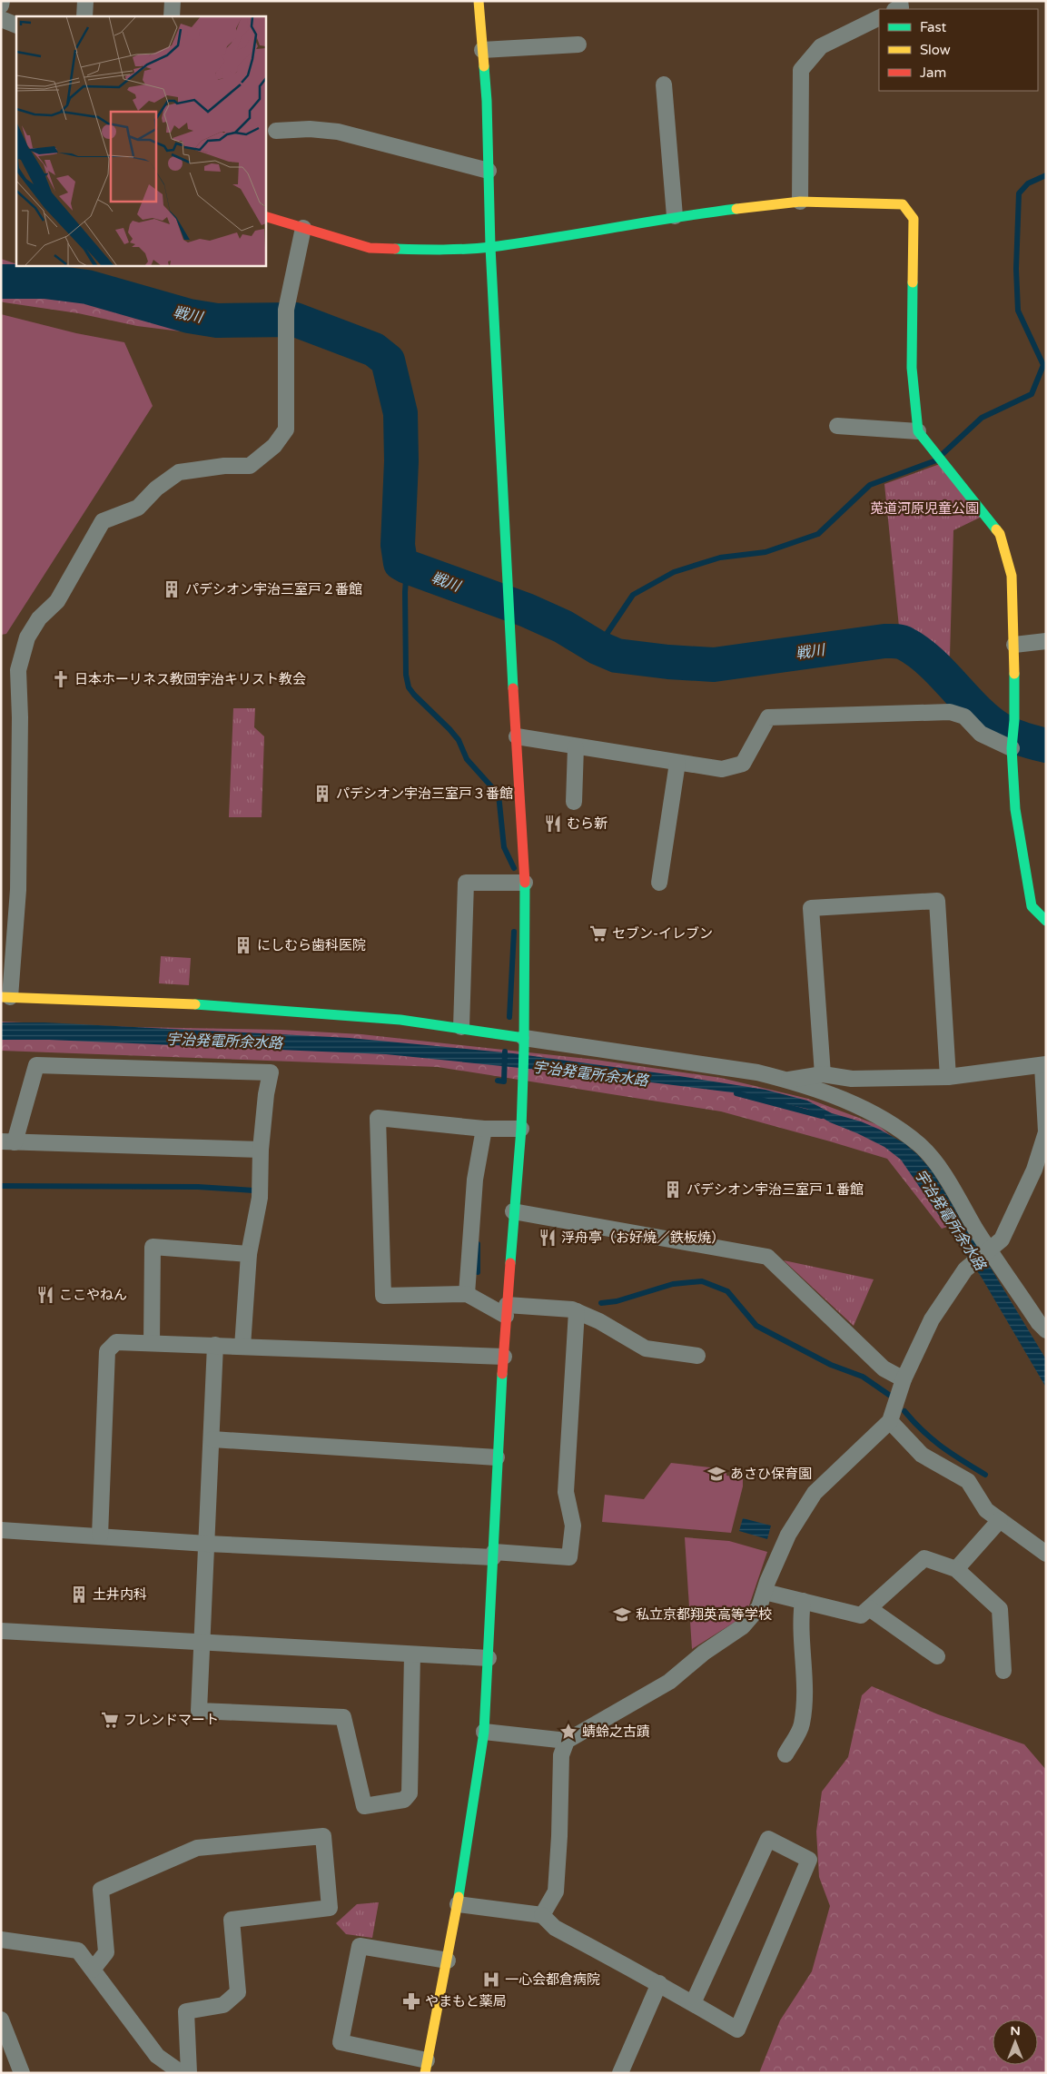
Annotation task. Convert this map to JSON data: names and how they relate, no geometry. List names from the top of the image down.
{
  "water": ["戦川", "宇治発電所余水路"],
  "parks": ["莵道河原児童公園"],
  "places": {
    "building": [
      "パデシオン宇治三室戸２番館",
      "パデシオン宇治三室戸３番館",
      "にしむら歯科医院",
      "パデシオン宇治三室戸１番館",
      "土井内科"
    ],
    "church": ["日本ホーリネス教団宇治キリスト教会"],
    "restaurant": ["むら新", "浮舟亭（お好焼／鉄板焼）", "ここやねん"],
    "supermarket": ["セブン-イレブン", "フレンドマート"],
    "school or university": ["あさひ保育園", "私立京都翔英高等学校"],
    "place": ["蜻蛉之古蹟"],
    "hospital": ["一心会都倉病院"],
    "pharmacy": ["やまもと薬局"]
  },
  "legend": ["Fast", "Slow", "Jam"],
  "north": "top"
}
